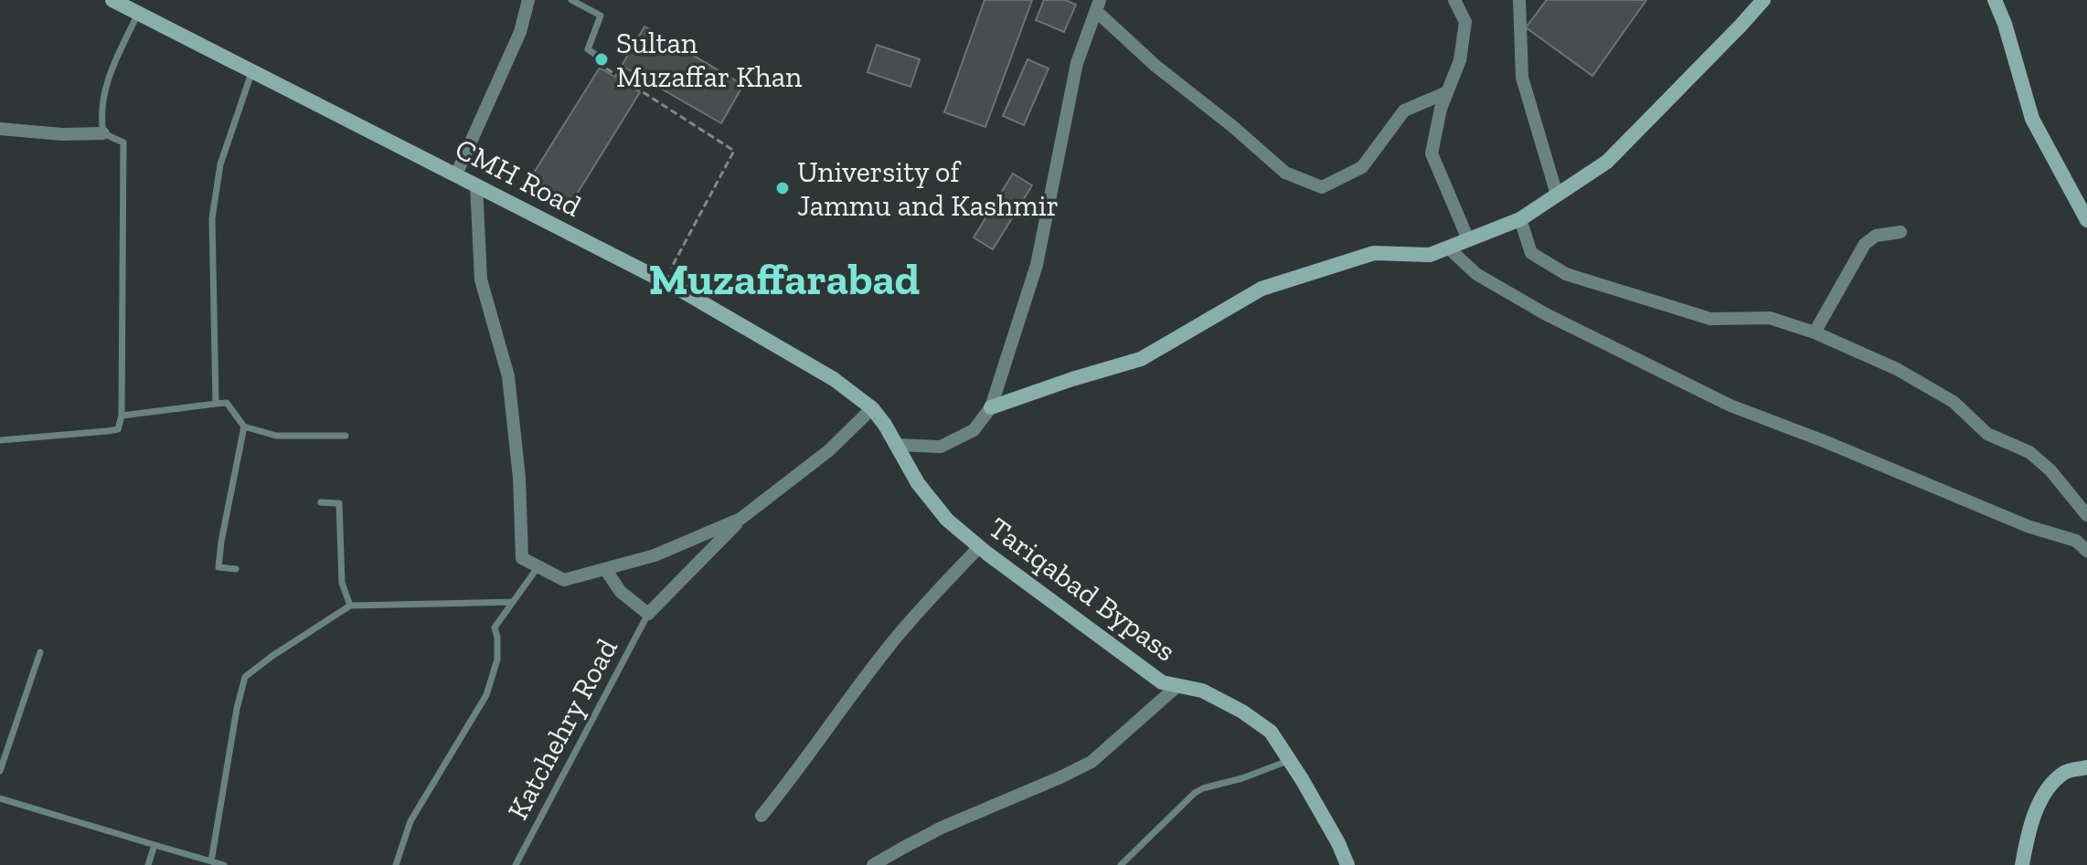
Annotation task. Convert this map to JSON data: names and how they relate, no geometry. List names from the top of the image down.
{
  "streets": {
    "street": ["CMH Road", "Tariqabad Bypass"],
    "lane": ["Katchehry Road"]
  },
  "crossings": [
    ["CMH Road", "Tariqabad Bypass"]
  ],
  "districts": ["Muzaffarabad"],
  "places": ["Sultan Muzaffar Khan", "University of Jammu and Kashmir"]
}
